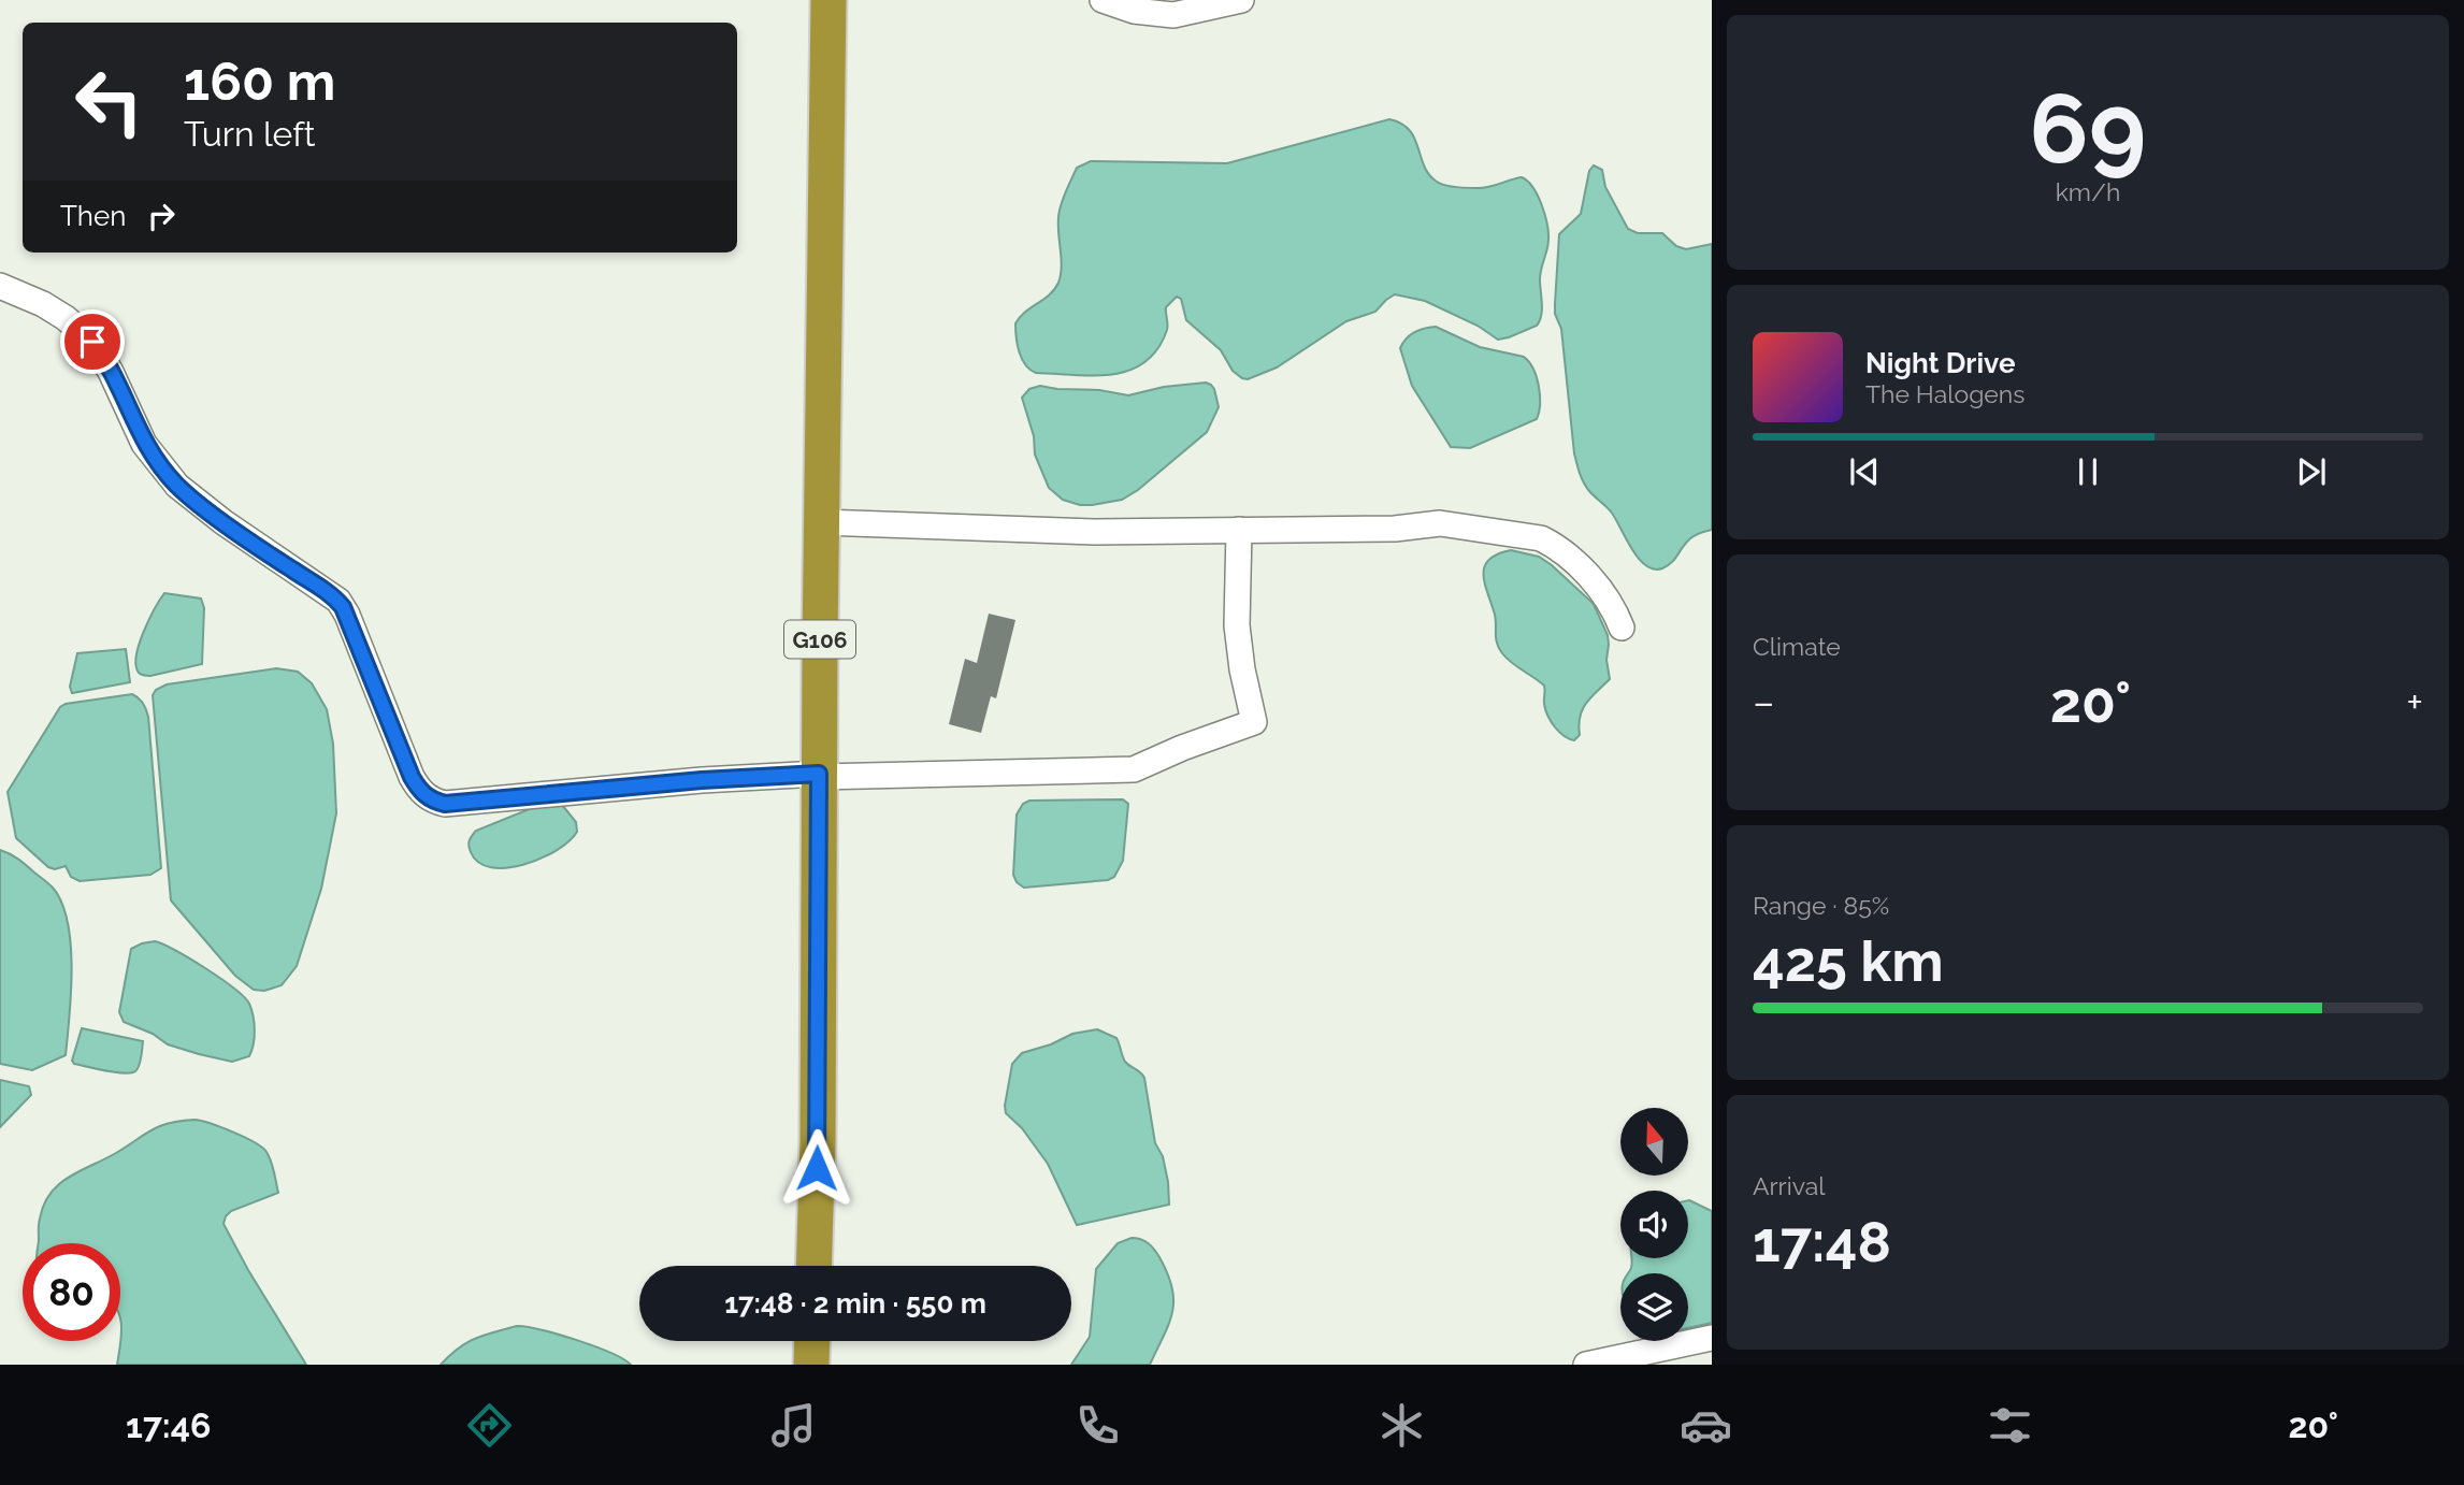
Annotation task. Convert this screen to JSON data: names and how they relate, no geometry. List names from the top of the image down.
{
  "streets": {
    "highway": ["G106"]
  },
  "north": "top",
  "page": {
    "tile": [
      ["69", "km/h"],
      "Climate",
      ["Range · 85%", "425 km"],
      ["Arrival", "17:48"]
    ],
    "turn": ["160 m", "Turn left"],
    "then": "Then",
    "song": ["Night Drive", "The Halogens"],
    "heat": ["−", "20°", "+"],
    "limit": "80",
    "trip": "17:48 · 2 min · 550 m",
    "tabs": ["17:46", "20°"]
  }
}
